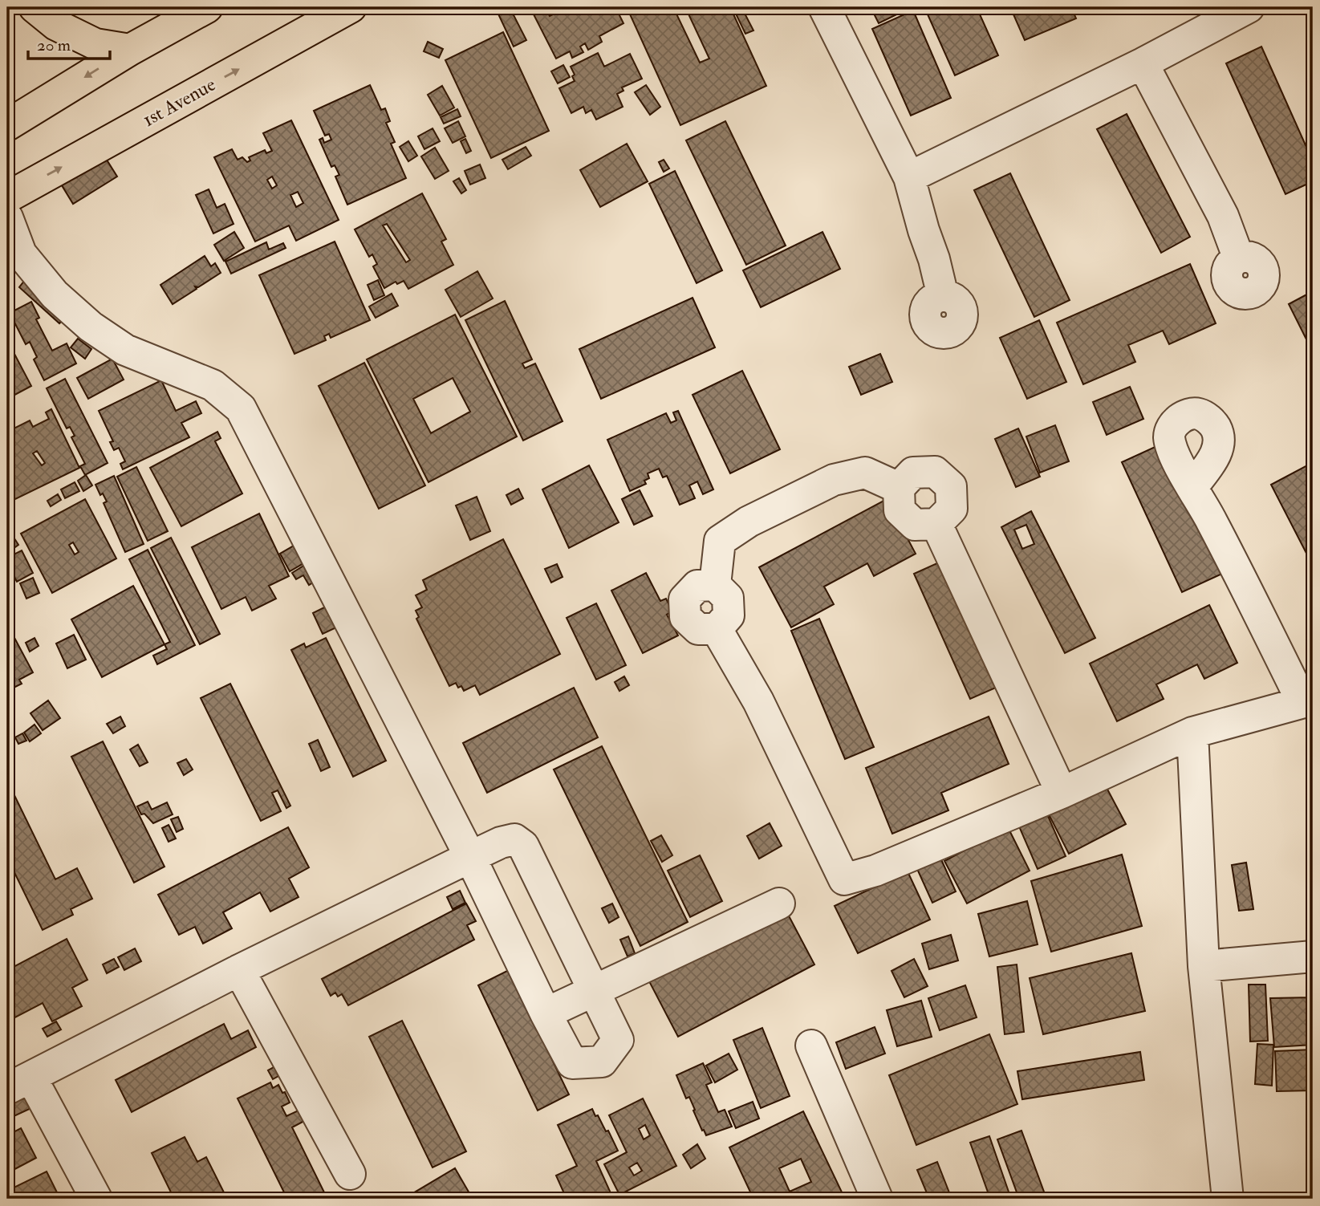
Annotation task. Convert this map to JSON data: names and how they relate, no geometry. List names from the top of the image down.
{
  "streets": {
    "main road": ["1st Avenue"]
  },
  "scale_bar": "20 m"
}
